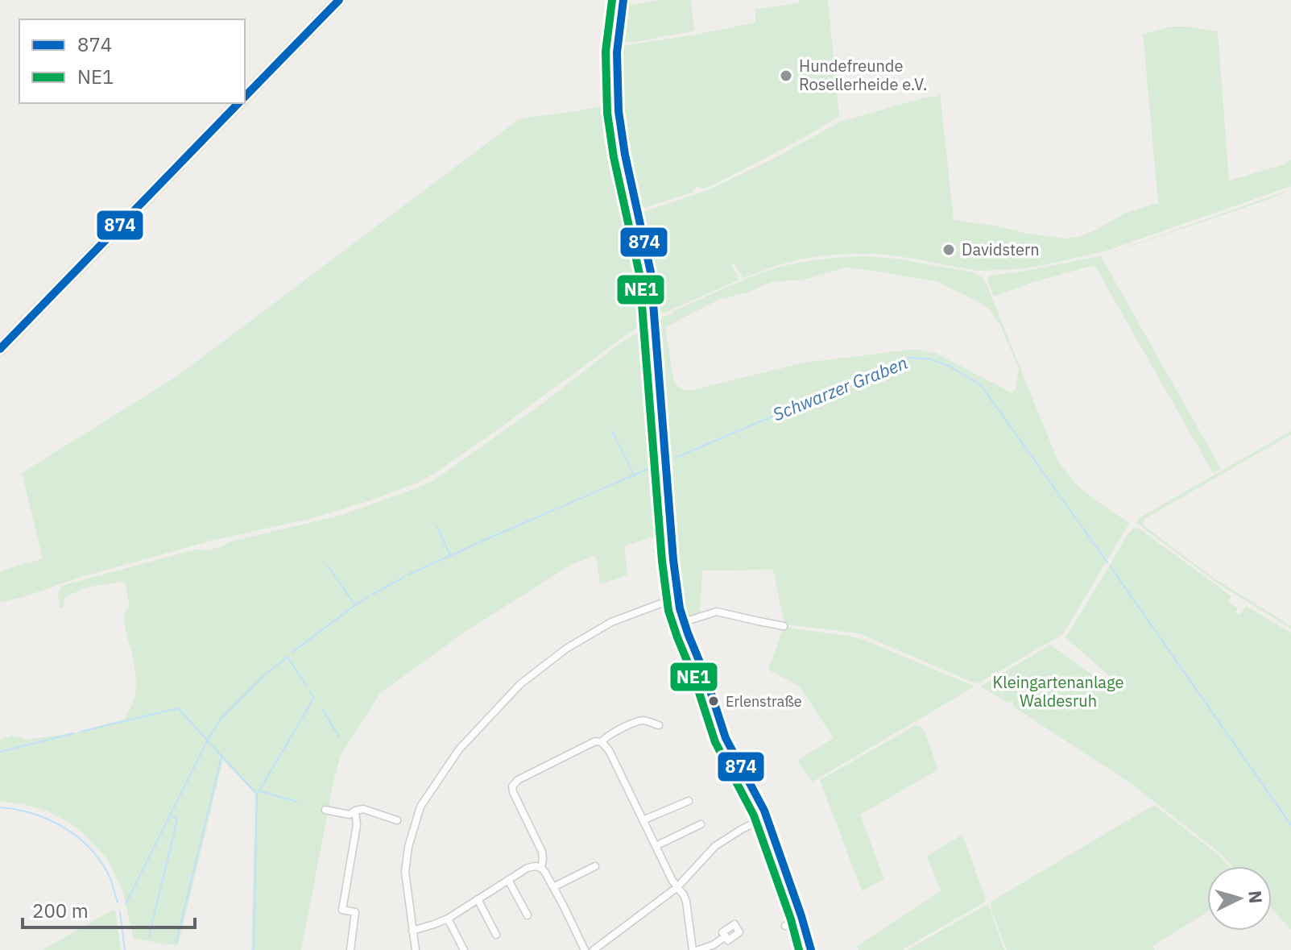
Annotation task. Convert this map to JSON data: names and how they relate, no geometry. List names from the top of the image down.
{
  "water": ["Schwarzer Graben"],
  "parks": ["Kleingartenanlage Waldesruh"],
  "places": ["Hundefreunde Rosellerheide e.V.", "Davidstern", "Erlenstraße"],
  "lines": ["transit line 874", "transit line NE1"],
  "legend": ["874", "NE1"],
  "scale_bar": "200 m",
  "north": "right"
}
